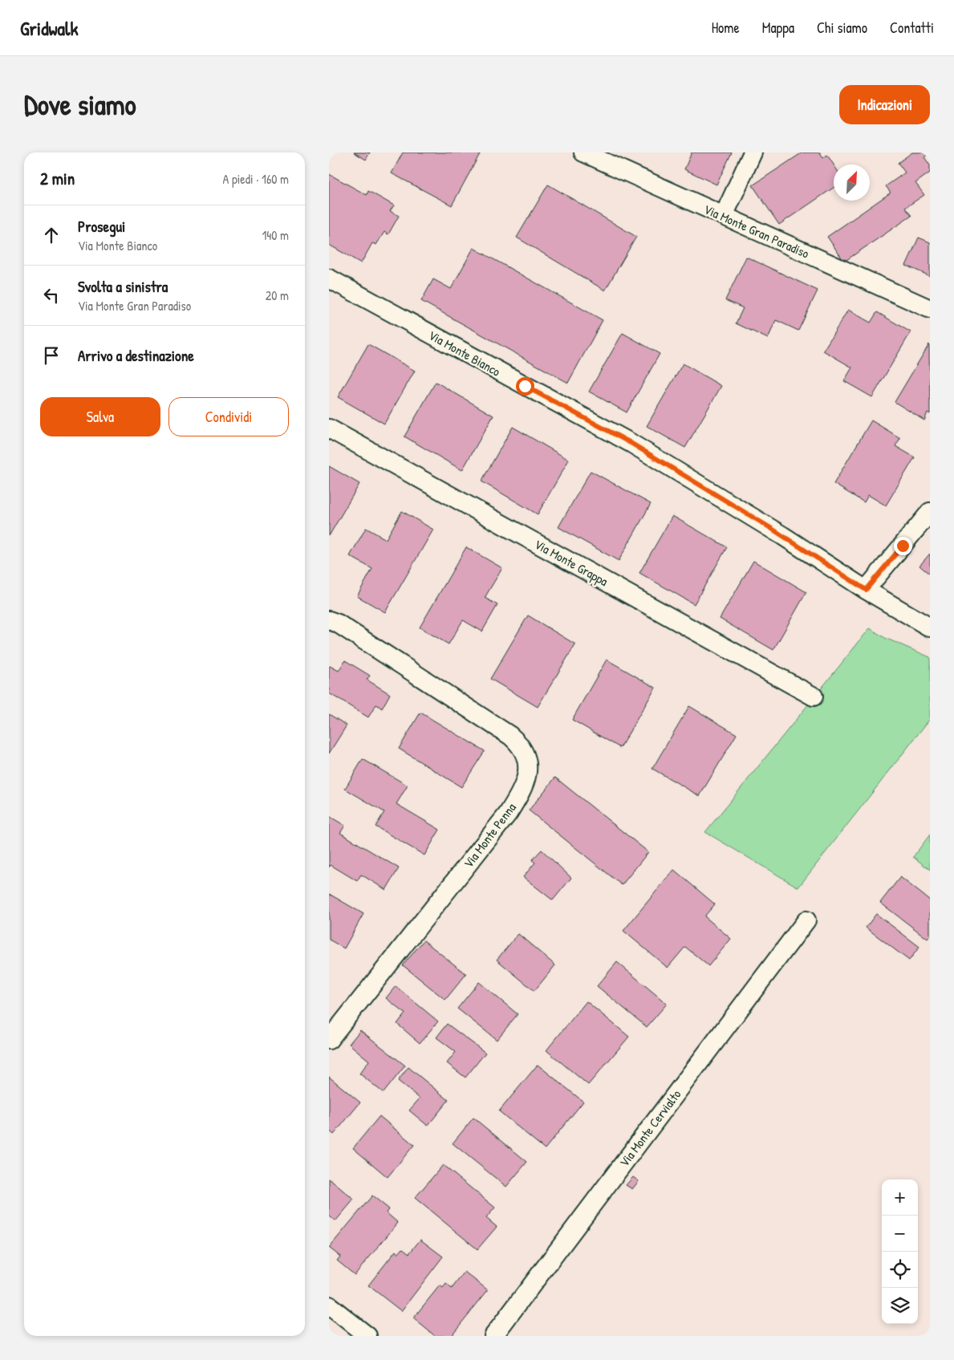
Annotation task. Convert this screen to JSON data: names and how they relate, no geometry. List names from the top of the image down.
{
  "streets": {
    "street": [
      "Via Monte Gran Paradiso",
      "Via Monte Bianco",
      "Via Monte Grappa",
      "Via Monte Penna",
      "Via Monte Cervialto"
    ]
  },
  "north": "top right",
  "page": {
    "header": "Gridwalk",
    "nav": [
      "Home",
      "Mappa",
      "Chi siamo",
      "Contatti"
    ],
    "buttons": [
      "Indicazioni",
      ["Salva", "Condividi"]
    ],
    "title": "Dove siamo",
    "heading": ["2 min", "A piedi · 160 m"],
    "list": [
      ["Prosegui", "Via Monte Bianco", "140 m"],
      ["Svolta a sinistra", "Via Monte Gran Paradiso", "20 m"],
      "Arrivo a destinazione"
    ],
    "map_buttons": ["+", "−"]
  }
}
